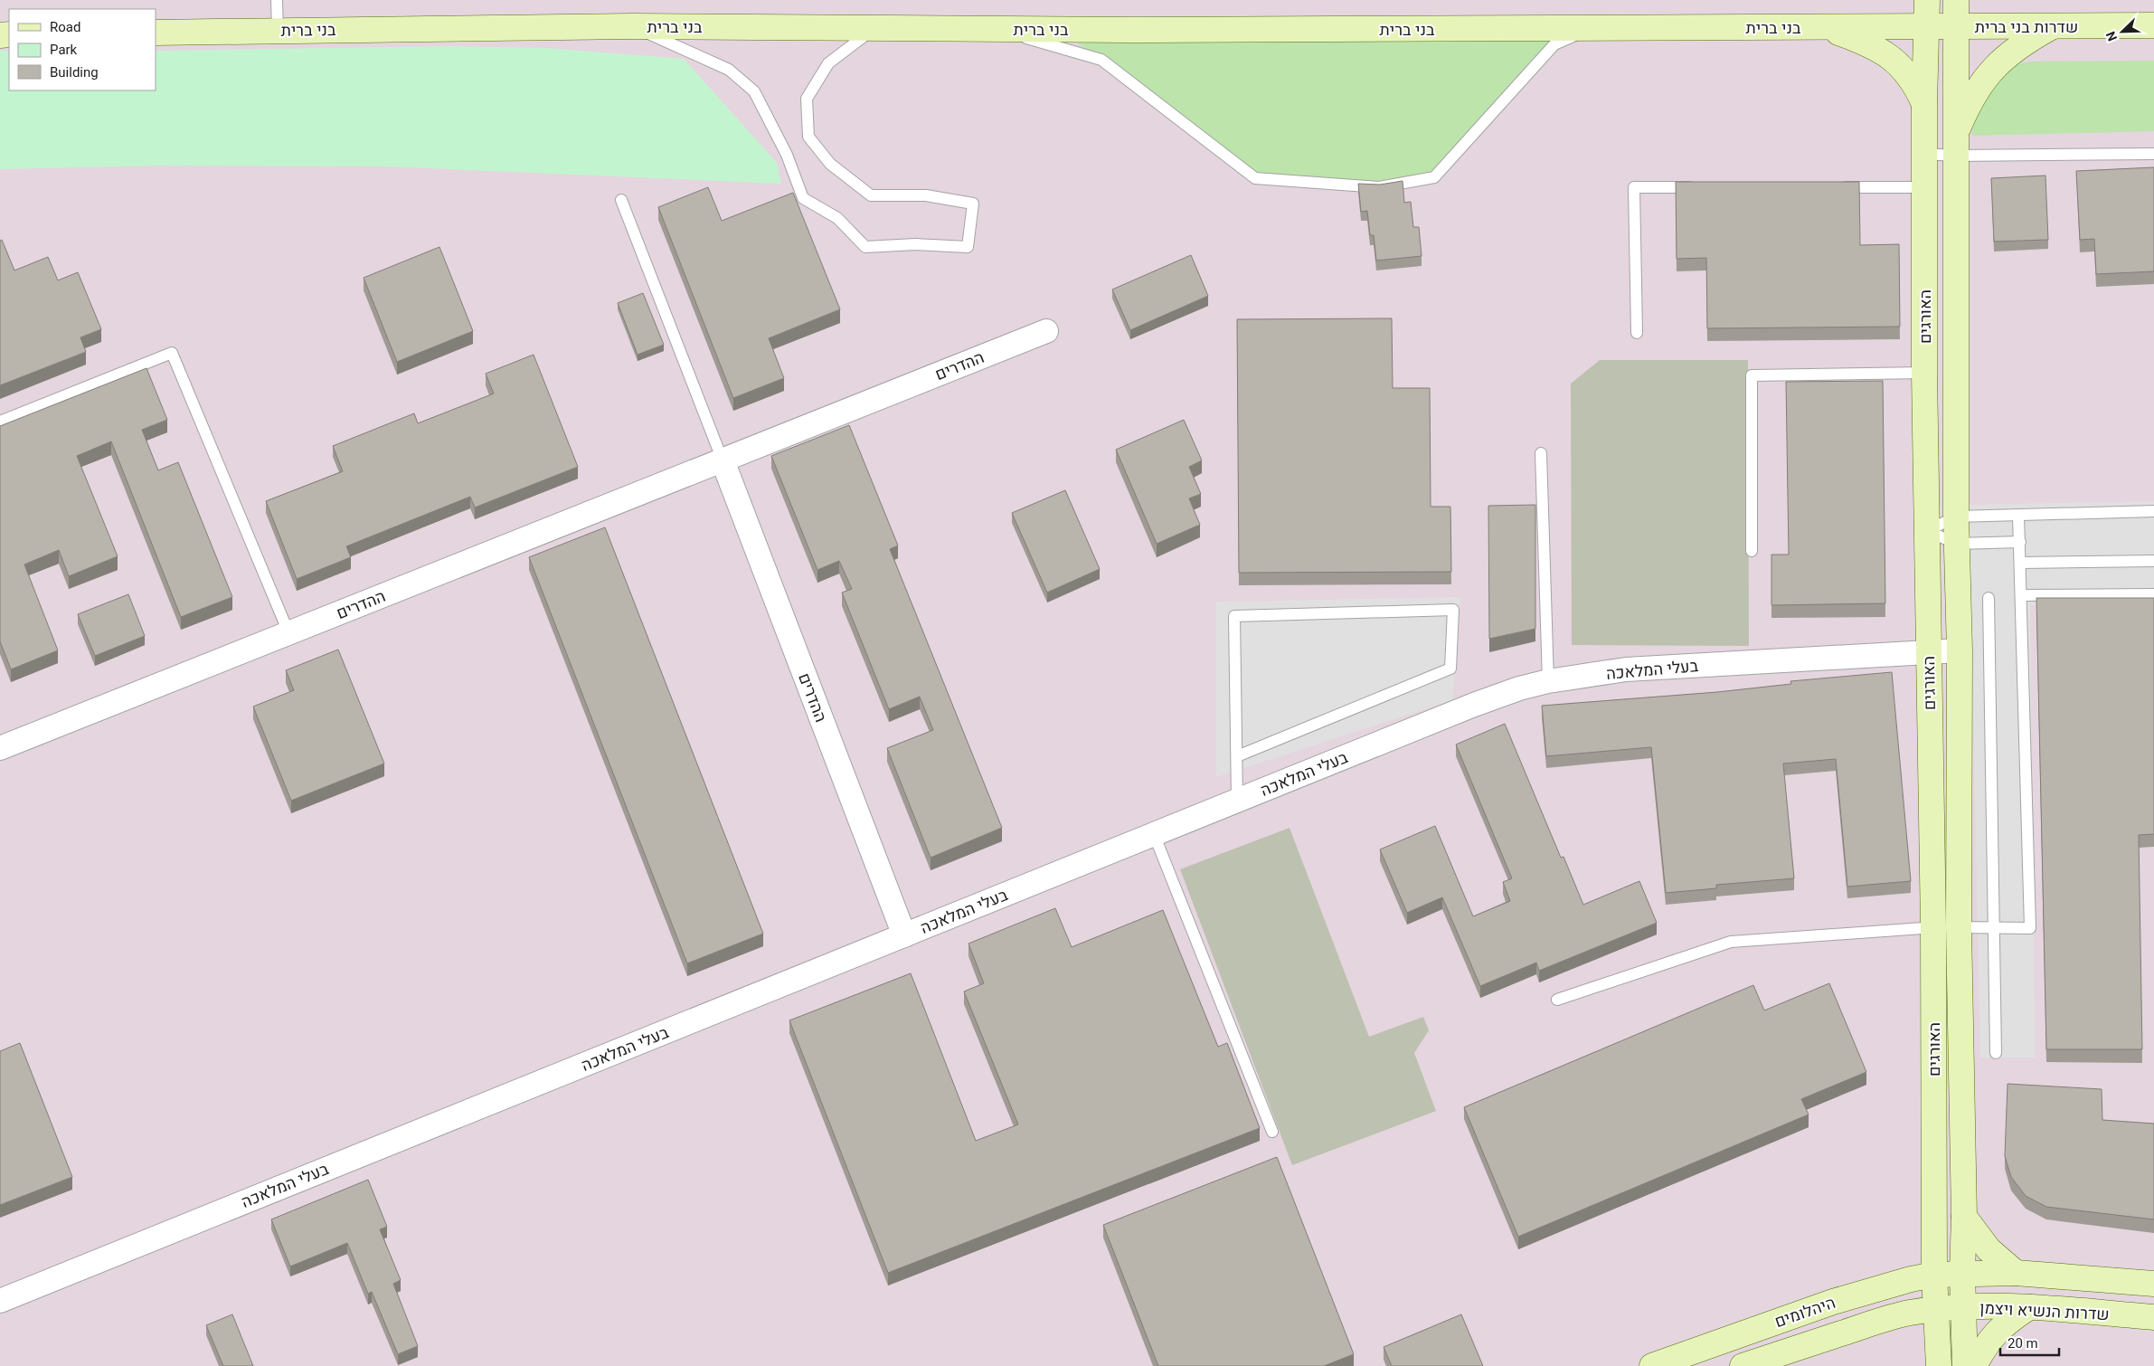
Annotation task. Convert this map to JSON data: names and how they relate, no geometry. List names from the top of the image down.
{
  "streets": {
    "street": [
      "בני ברית",
      "שדרות בני ברית",
      "האורגים",
      "ההדרים",
      "בעלי המלאכה",
      "שדרות הנשיא ויצמן",
      "היהלומים"
    ]
  },
  "crossings": [
    ["בני ברית", "שדרות בני ברית"],
    ["בני ברית", "האורגים"],
    ["שדרות בני ברית", "האורגים"],
    ["האורגים", "בעלי המלאכה"],
    ["האורגים", "שדרות הנשיא ויצמן"],
    ["האורגים", "היהלומים"],
    ["ההדרים", "בעלי המלאכה"],
    ["שדרות הנשיא ויצמן", "היהלומים"]
  ],
  "legend": ["Road", "Park", "Building"],
  "scale_bar": "20 m",
  "north": "bottom left"
}
